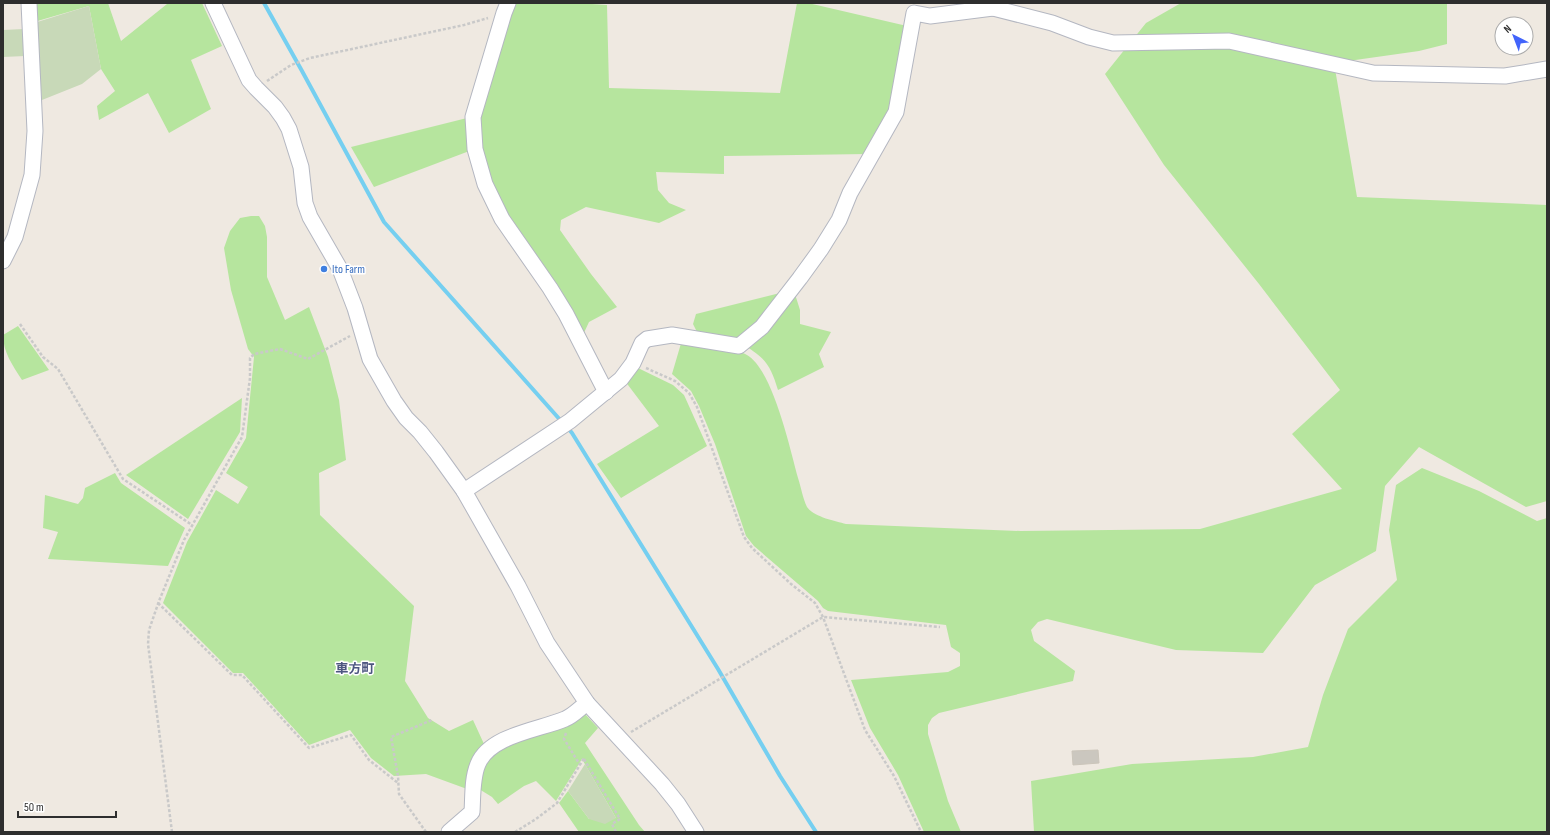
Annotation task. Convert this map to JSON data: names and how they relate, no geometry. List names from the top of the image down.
{
  "districts": ["車方町"],
  "places": ["Ito Farm"],
  "scale_bar": "50 m",
  "north": "top left"
}
